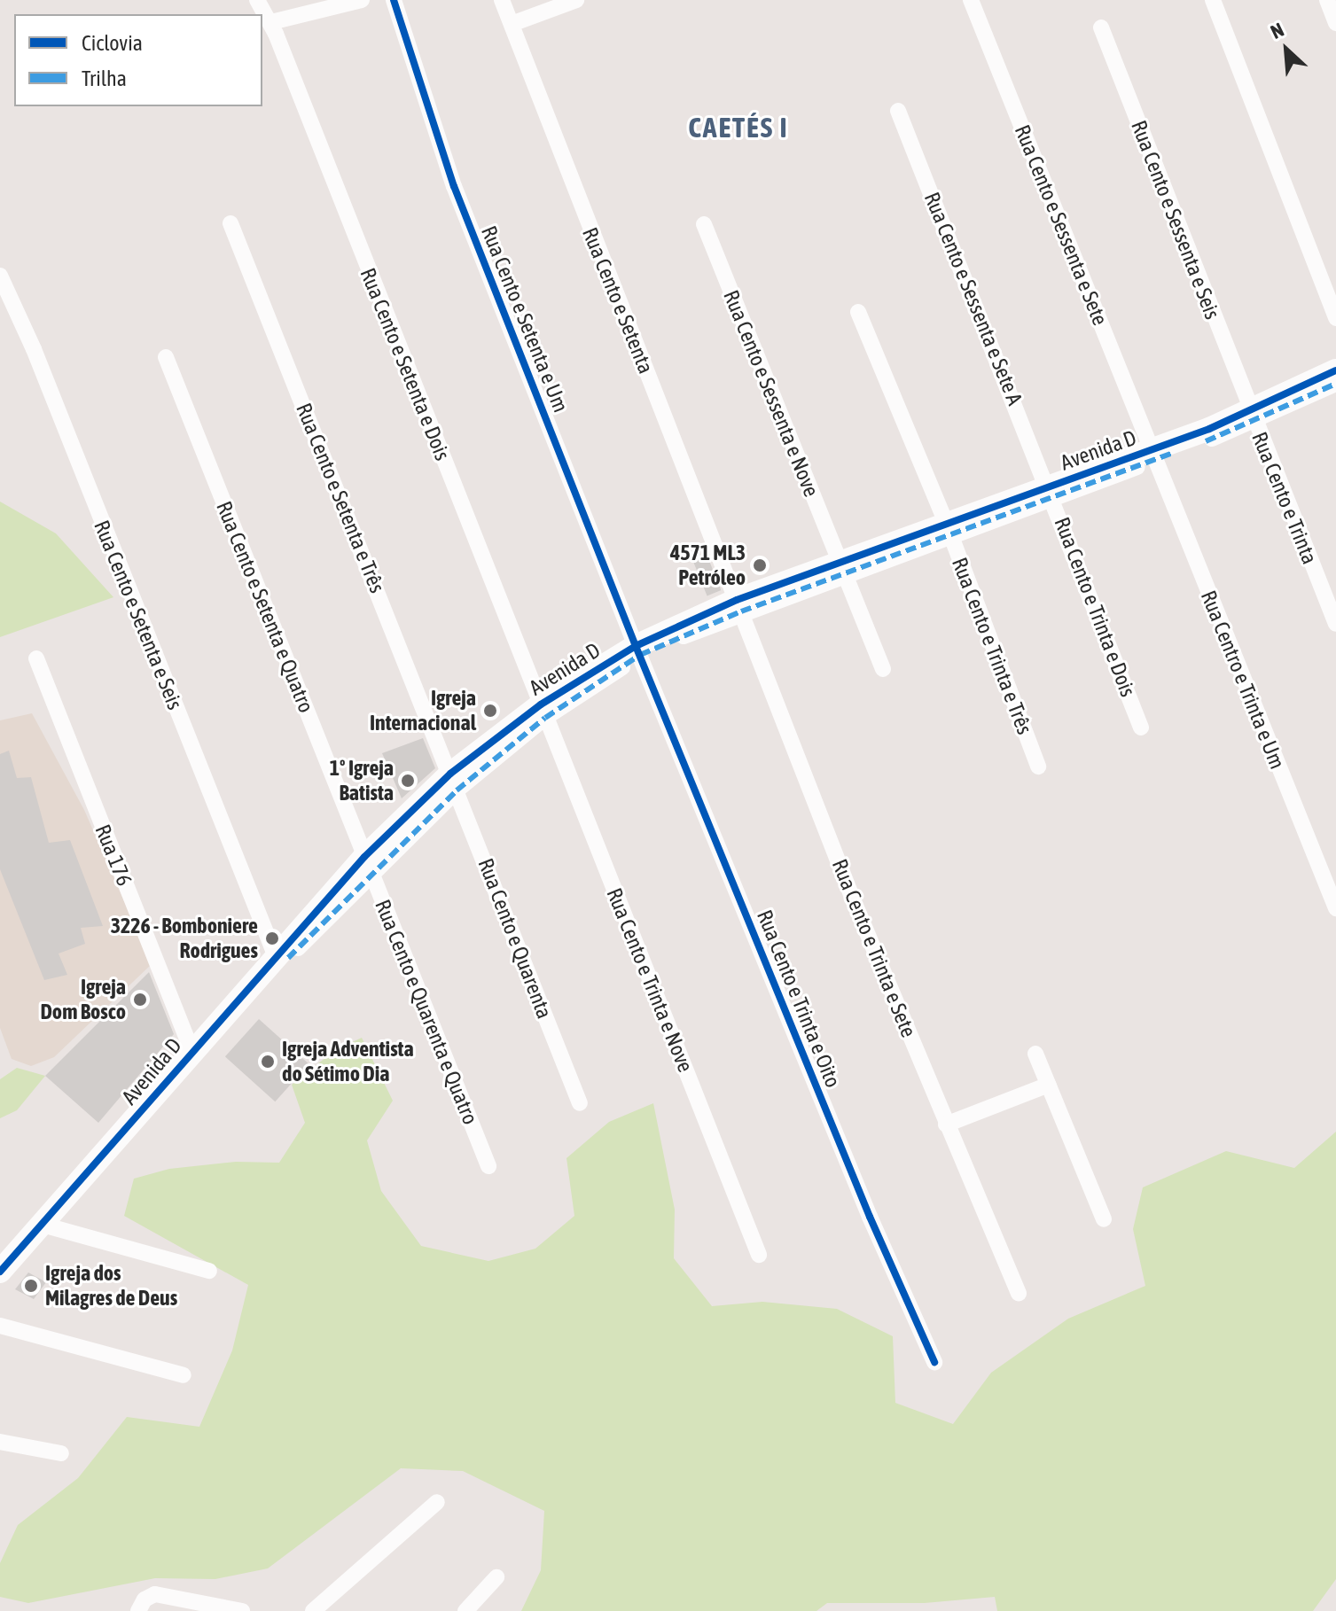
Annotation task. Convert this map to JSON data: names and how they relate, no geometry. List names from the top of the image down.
{
  "streets": {
    "street": [
      "Rua Cento e Sessenta e Seis",
      "Rua Cento e Sessenta e Sete",
      "Rua Cento e Sessenta e Sete A",
      "Rua Cento e Setenta",
      "Rua Cento e Setenta e Um",
      "Rua Cento e Setenta e Dois",
      "Rua Cento e Sessenta e Nove",
      "Avenida D",
      "Rua Cento e Setenta e Três",
      "Rua Cento e Trinta",
      "Rua Cento e Setenta e Quatro",
      "Rua Cento e Trinta e Dois",
      "Rua Cento e Setenta e Seis",
      "Rua Cento e Trinta e Três",
      "Rua Centro e Trinta e Um",
      "Rua 176",
      "Rua Cento e Quarenta",
      "Rua Cento e Trinta e Sete",
      "Rua Cento e Trinta e Nove",
      "Rua Cento e Trinta e Oito",
      "Rua Cento e Quarenta e Quatro"
    ]
  },
  "crossings": [
    ["Rua Cento e Sessenta e Seis", "Avenida D"],
    ["Rua Cento e Sessenta e Seis", "Rua Cento e Trinta"],
    ["Rua Cento e Sessenta e Sete", "Avenida D"],
    ["Rua Cento e Sessenta e Sete", "Rua Centro e Trinta e Um"],
    ["Rua Cento e Sessenta e Sete A", "Avenida D"],
    ["Rua Cento e Sessenta e Sete A", "Rua Cento e Trinta e Dois"],
    ["Rua Cento e Setenta", "Avenida D"],
    ["Rua Cento e Setenta", "Rua Cento e Trinta e Sete"],
    ["Rua Cento e Setenta e Um", "Avenida D"],
    ["Rua Cento e Setenta e Um", "Rua Cento e Trinta e Oito"],
    ["Rua Cento e Setenta e Dois", "Avenida D"],
    ["Rua Cento e Setenta e Dois", "Rua Cento e Trinta e Nove"],
    ["Rua Cento e Sessenta e Nove", "Avenida D"],
    ["Avenida D", "Rua Cento e Setenta e Três"],
    ["Avenida D", "Rua Cento e Trinta"],
    ["Avenida D", "Rua Cento e Setenta e Quatro"],
    ["Avenida D", "Rua Cento e Trinta e Dois"],
    ["Avenida D", "Rua Cento e Setenta e Seis"],
    ["Avenida D", "Rua Cento e Trinta e Três"],
    ["Avenida D", "Rua Centro e Trinta e Um"],
    ["Avenida D", "Rua 176"],
    ["Avenida D", "Rua Cento e Quarenta"],
    ["Avenida D", "Rua Cento e Trinta e Sete"],
    ["Avenida D", "Rua Cento e Trinta e Nove"],
    ["Avenida D", "Rua Cento e Trinta e Oito"],
    ["Avenida D", "Rua Cento e Quarenta e Quatro"],
    ["Rua Cento e Setenta e Três", "Rua Cento e Quarenta"],
    ["Rua Cento e Setenta e Quatro", "Rua Cento e Quarenta e Quatro"]
  ],
  "districts": ["CAETÉS I"],
  "places": [
    "4571 ML3 Petróleo",
    "Igreja Internacional",
    "1º Igreja Batista",
    "3226 - Bomboniere Rodrigues",
    "Igreja Dom Bosco",
    "Igreja Adventista do Sétimo Dia",
    "Igreja dos Milagres de Deus"
  ],
  "legend": ["Ciclovia", "Trilha"],
  "north": "top left"
}
